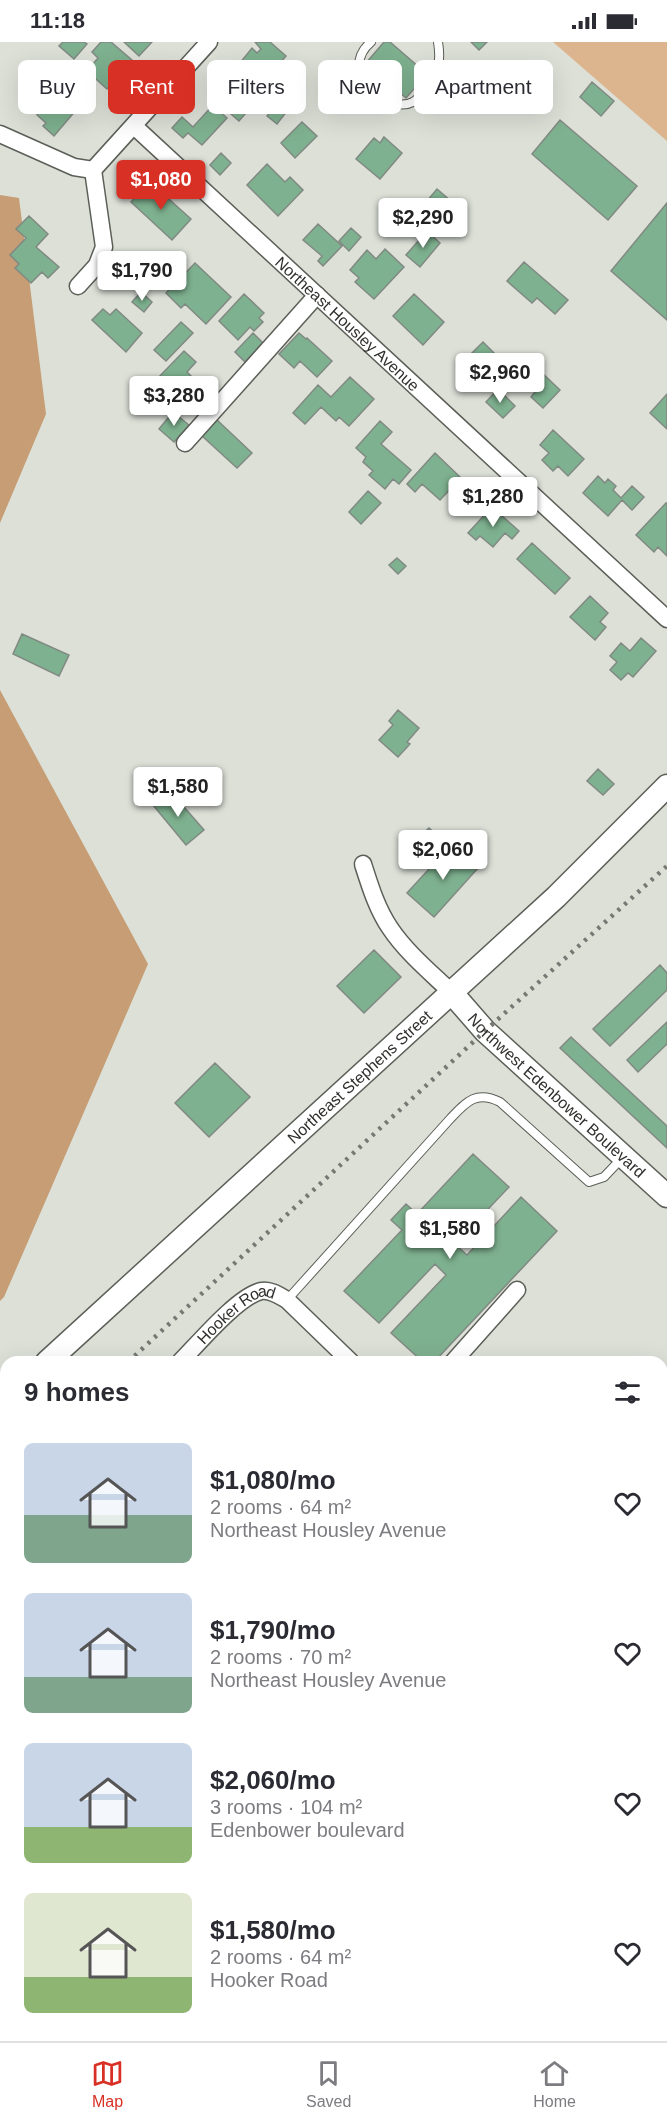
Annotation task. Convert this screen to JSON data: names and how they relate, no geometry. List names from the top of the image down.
{
  "streets": {
    "main road": ["Northeast Stephens Street", "Northwest Edenbower Boulevard"],
    "street": ["Northeast Housley Avenue", "Hooker Road"]
  },
  "crossings": [
    ["Northeast Stephens Street", "Northwest Edenbower Boulevard"]
  ],
  "page": {
    "status": "11:18",
    "chip": [
      "Buy",
      "Rent",
      "Filters",
      "New",
      "Apartment"
    ],
    "price": [
      "$1,080",
      "$2,290",
      "$1,790",
      "$2,960",
      "$3,280",
      "$1,280",
      "$1,580",
      "$2,060",
      "$1,580"
    ],
    "heading": "9 homes",
    "list": [
      {
        "name": "$1,080/mo",
        "note": "2 rooms · 64 m² · Northeast Housley Avenue"
      },
      {
        "name": "$1,790/mo",
        "note": "2 rooms · 70 m² · Northeast Housley Avenue"
      },
      {
        "name": "$2,060/mo",
        "note": "3 rooms · 104 m² · Edenbower boulevard"
      },
      {
        "name": "$1,580/mo",
        "note": "2 rooms · 64 m² · Hooker Road"
      }
    ],
    "tabs": ["Map", "Saved", "Home"]
  }
}
